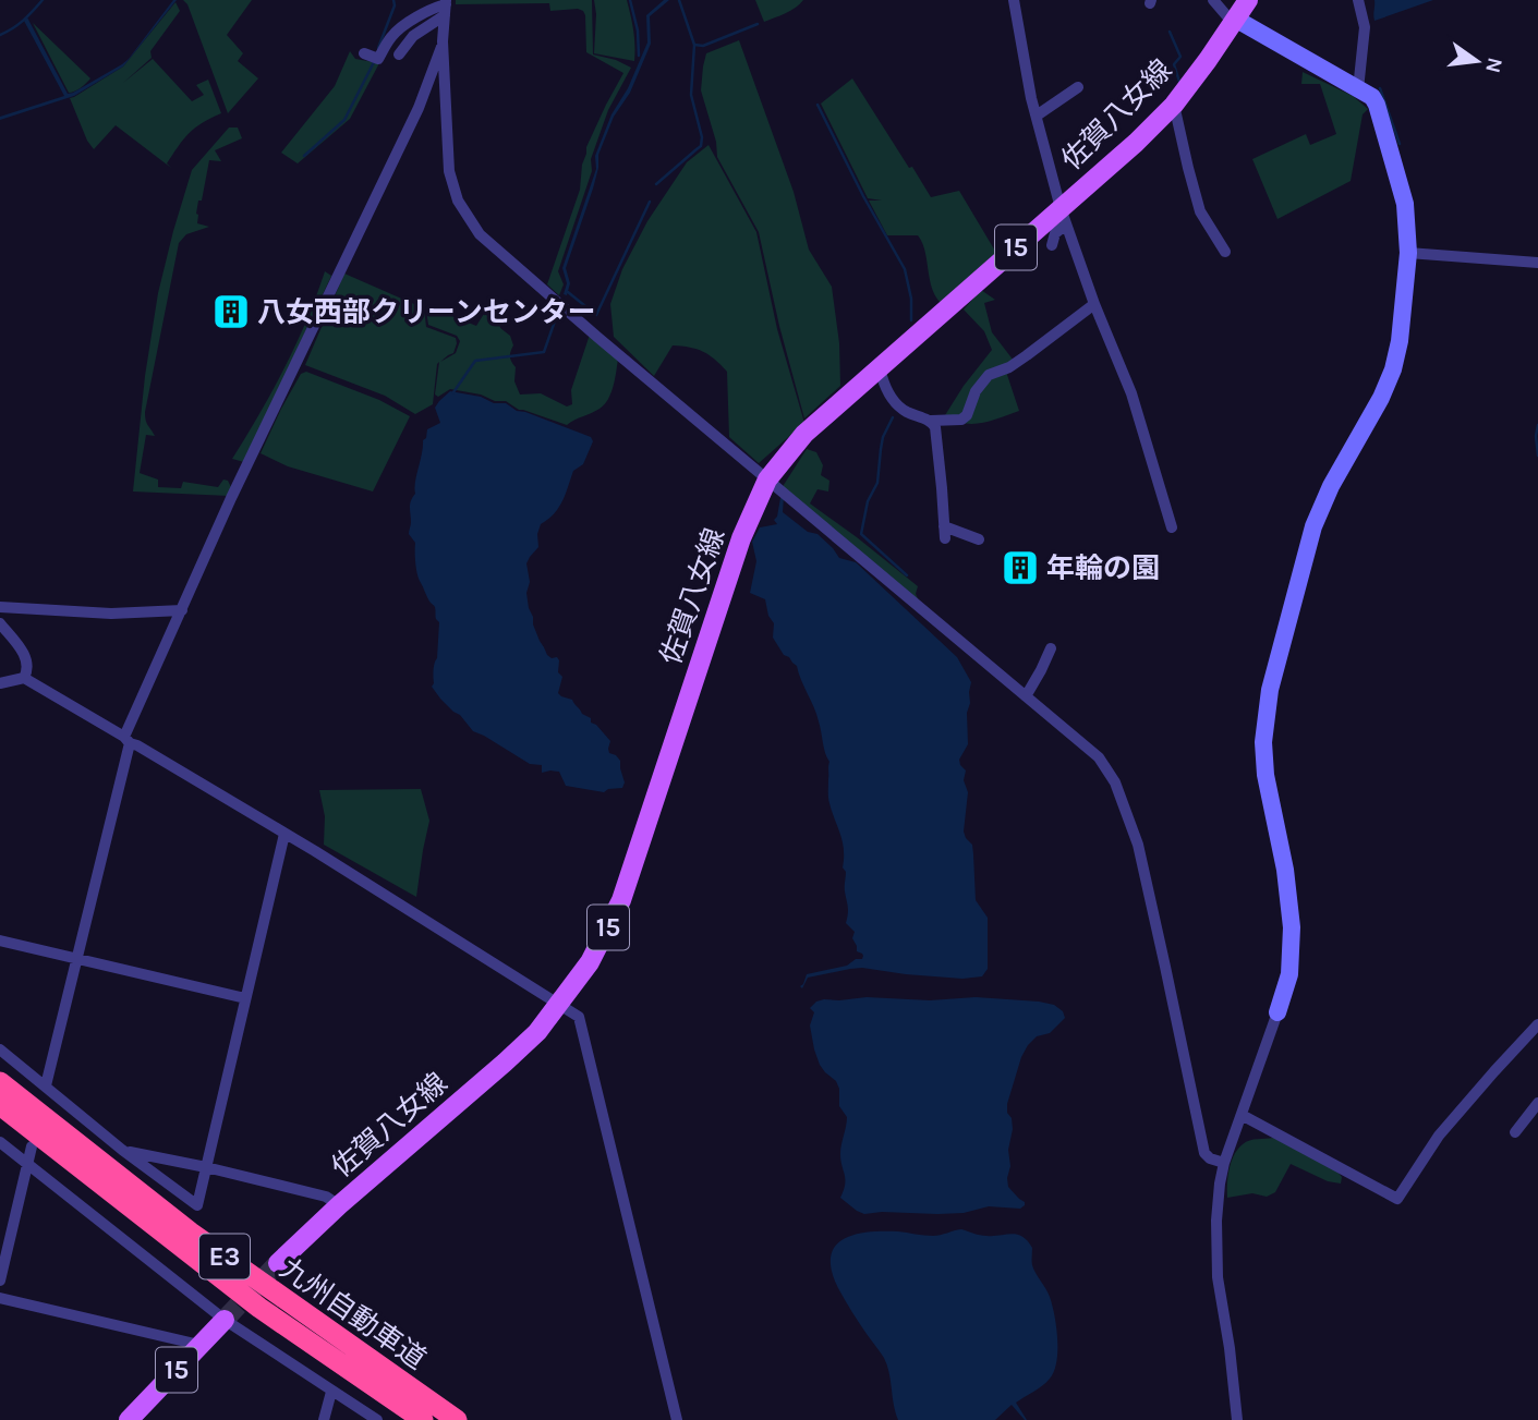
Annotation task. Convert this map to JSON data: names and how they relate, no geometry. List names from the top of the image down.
{
  "streets": {
    "highway": ["E3", "九州自動車道"],
    "main road": ["佐賀八女線", "15"]
  },
  "places": {
    "building": ["八女西部クリーンセンター", "年輪の園"]
  },
  "north": "right"
}
